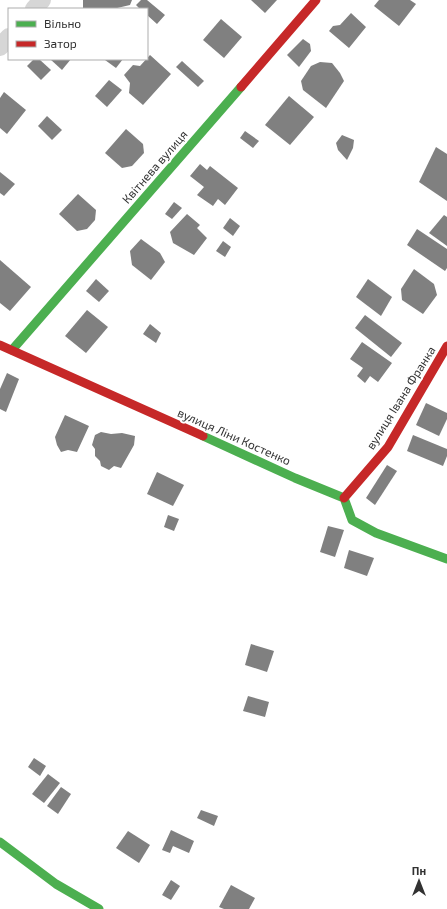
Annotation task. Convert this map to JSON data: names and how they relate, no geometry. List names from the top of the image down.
{
  "streets": {
    "street": ["Квітнева вулиця", "вулиця Івана Франка", "вулиця Ліни Костенко"]
  },
  "crossings": [
    ["Квітнева вулиця", "вулиця Ліни Костенко"],
    ["вулиця Івана Франка", "вулиця Ліни Костенко"]
  ],
  "legend": ["Вільно", "Затор"],
  "north": "top"
}
